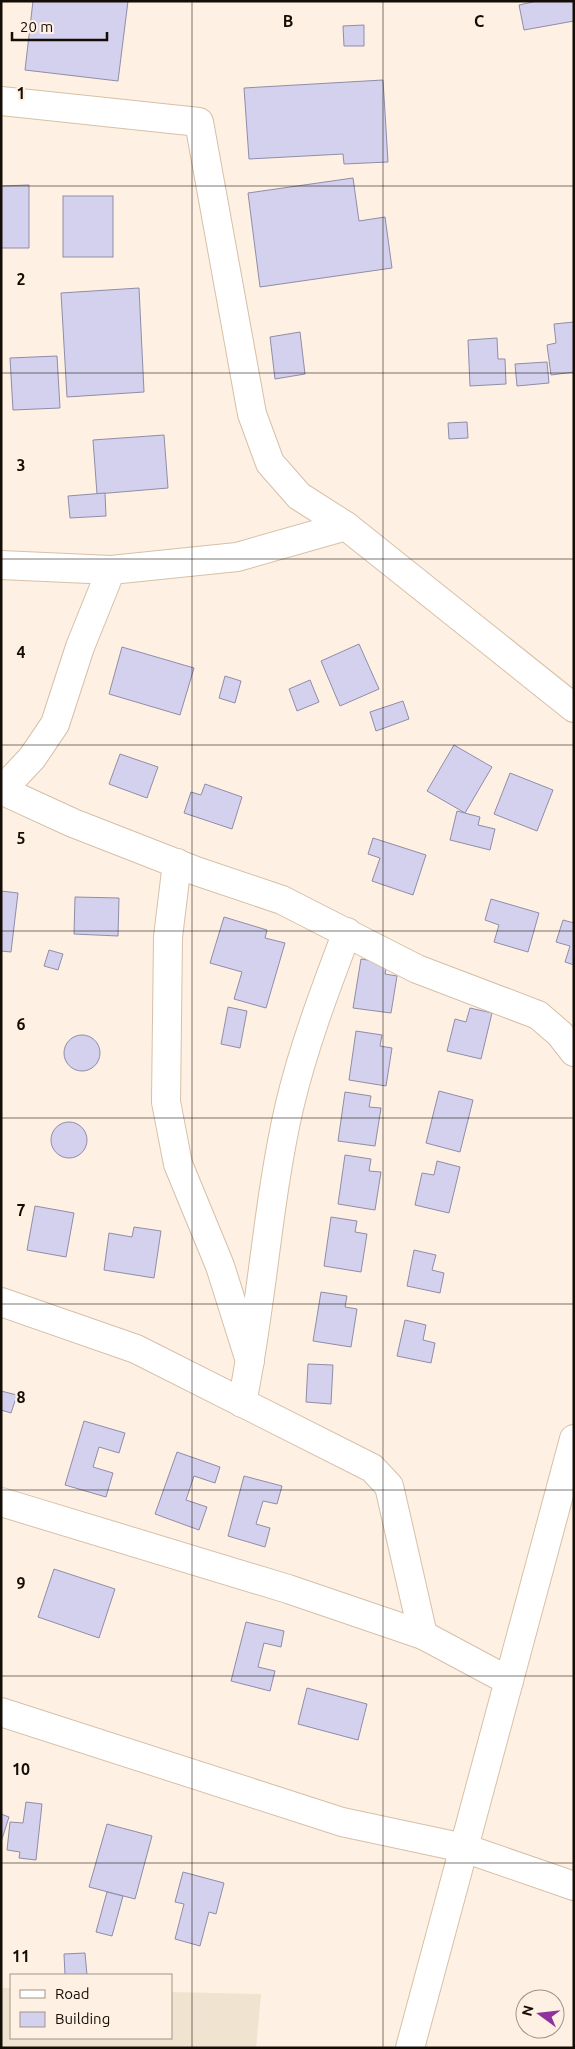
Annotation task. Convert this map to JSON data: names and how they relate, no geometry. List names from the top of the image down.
{
  "legend": ["Road", "Building"],
  "scale_bar": "20 m",
  "north": "left",
  "grid": {
    "columns": ["B", "C"],
    "rows": [
      "1",
      "2",
      "3",
      "4",
      "5",
      "6",
      "7",
      "8",
      "9",
      "10",
      "11"
    ]
  }
}
